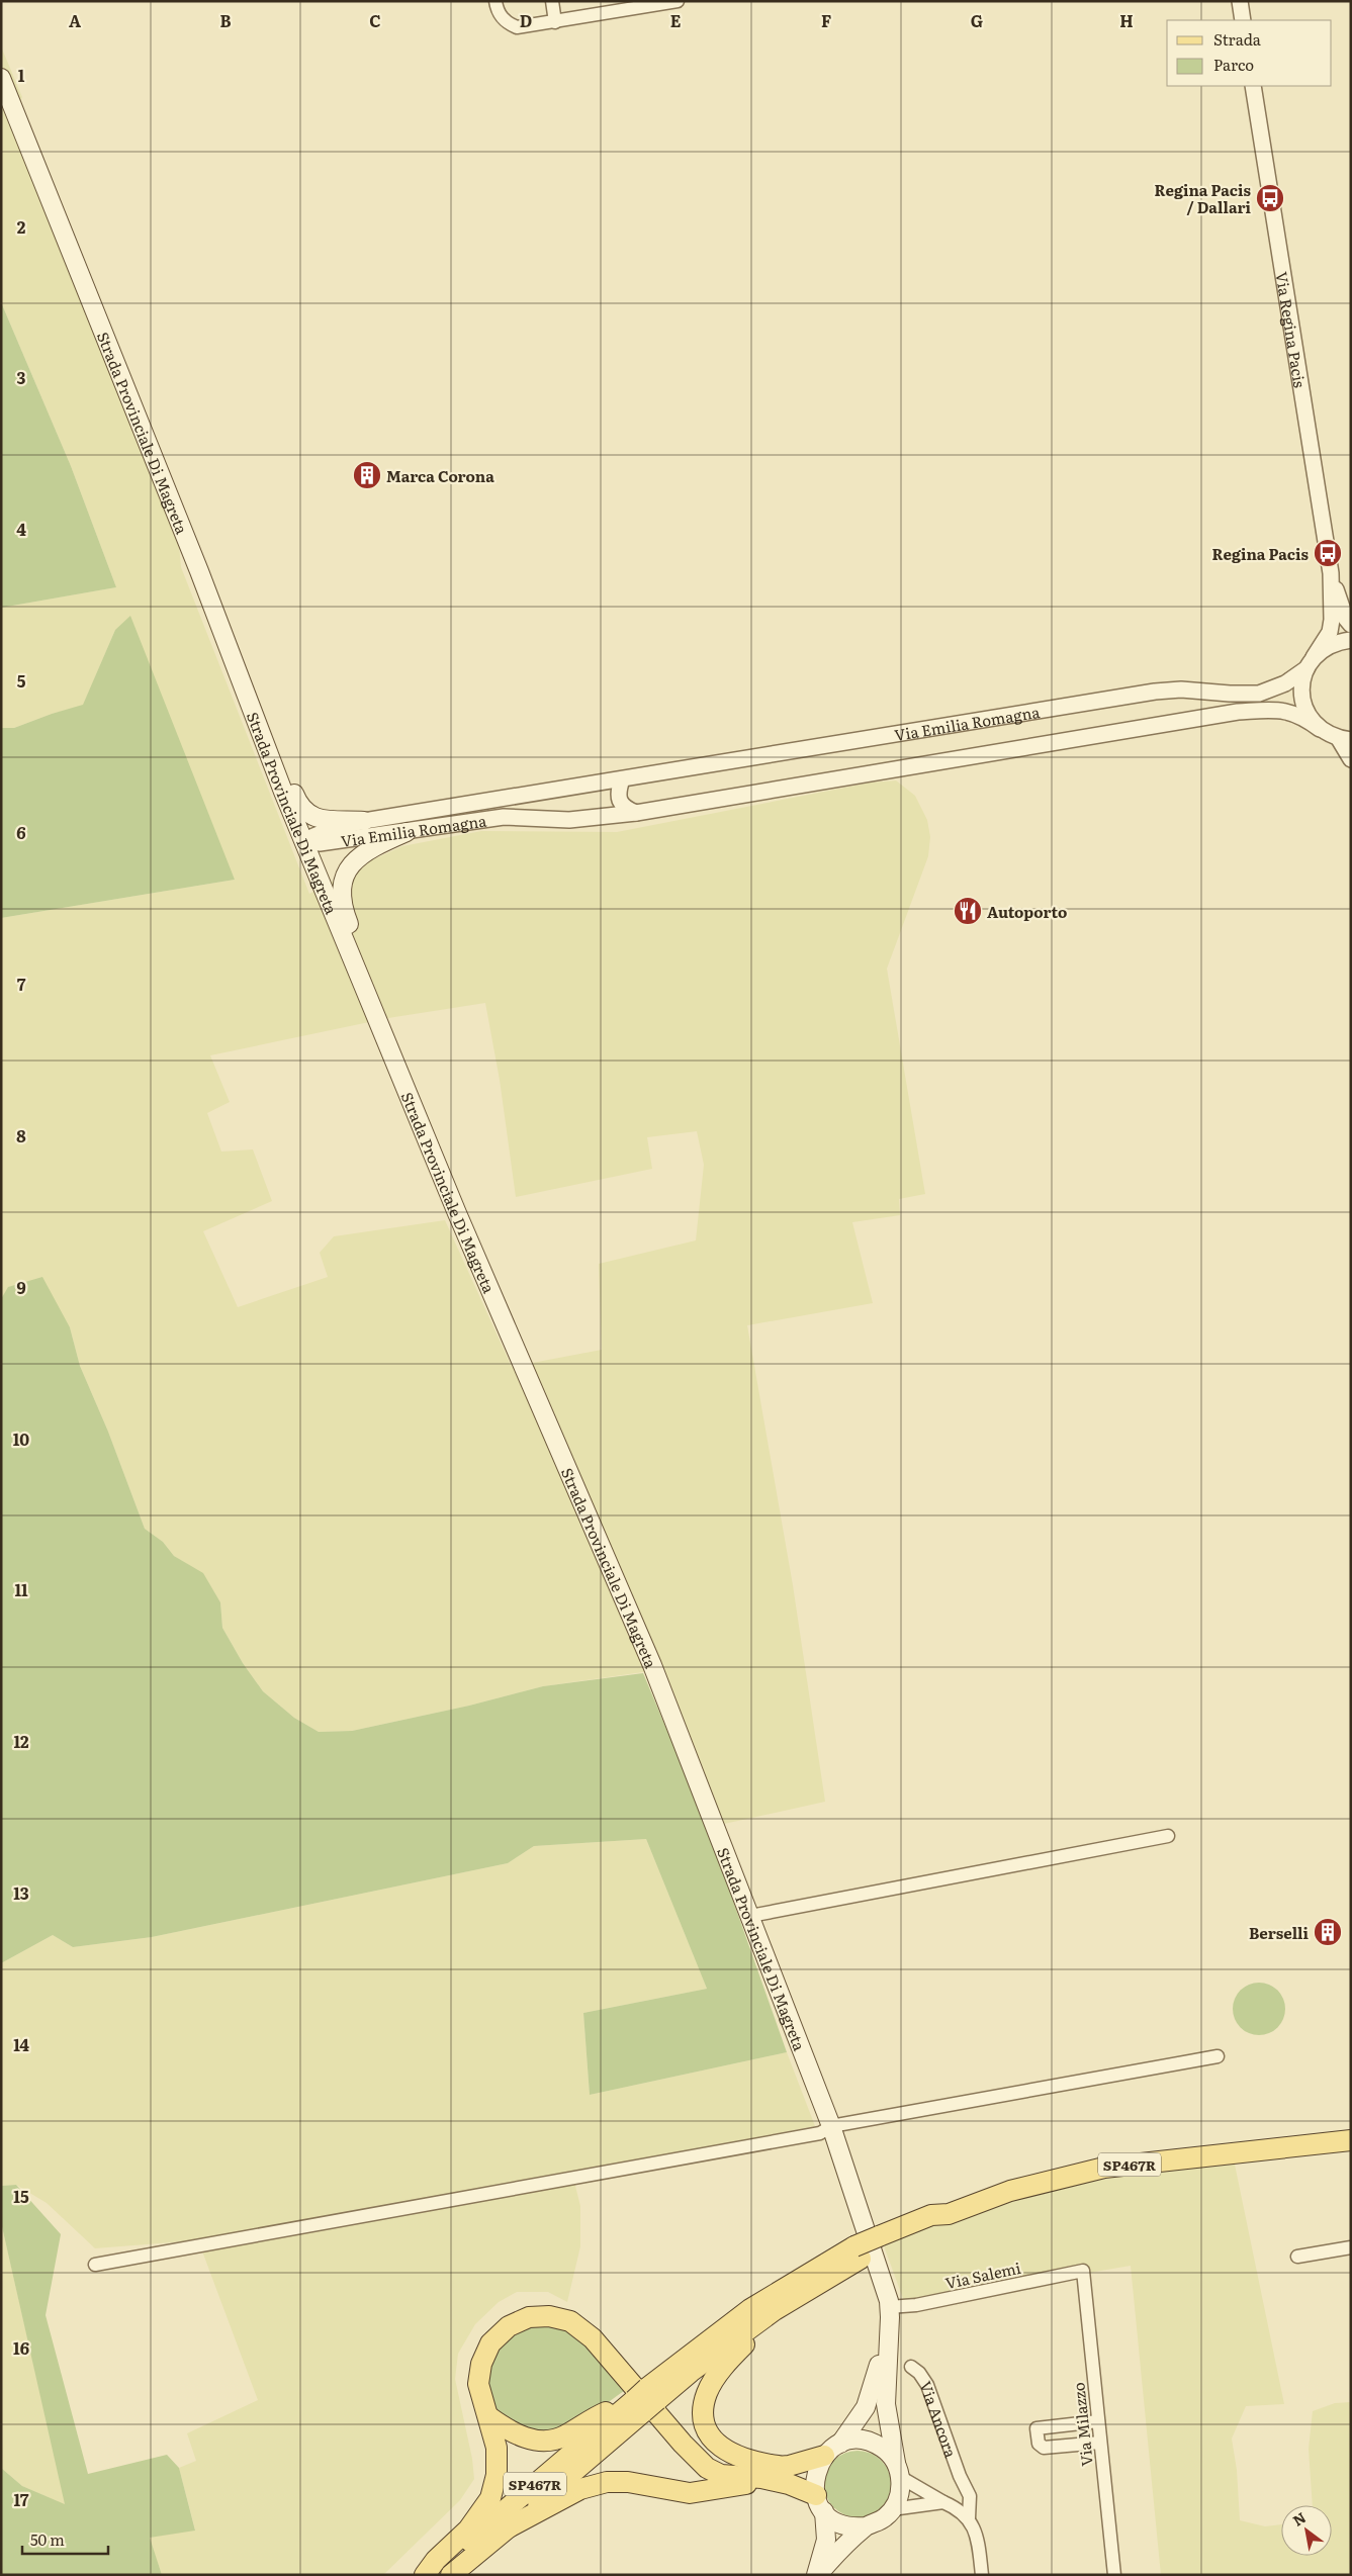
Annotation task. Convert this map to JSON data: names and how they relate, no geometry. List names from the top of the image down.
{
  "streets": {
    "main road": ["Strada Provinciale Di Magreta", "SP467R"],
    "street": [
      "Via Regina Pacis",
      "Via Emilia Romagna",
      "Via Salemi",
      "Via Ancora",
      "Via Milazzo"
    ]
  },
  "crossings": [
    ["Via Regina Pacis", "Via Emilia Romagna"],
    ["Strada Provinciale Di Magreta", "Via Emilia Romagna"],
    ["Strada Provinciale Di Magreta", "Via Salemi"],
    ["Via Salemi", "Via Milazzo"]
  ],
  "places": {
    "bus stop": ["Regina Pacis / Dallari", "Regina Pacis"],
    "building": ["Marca Corona", "Berselli"],
    "restaurant": ["Autoporto"]
  },
  "legend": ["Strada", "Parco"],
  "scale_bar": "50 m",
  "north": "top left",
  "grid": {
    "columns": [
      "A",
      "B",
      "C",
      "D",
      "E",
      "F",
      "G",
      "H"
    ],
    "rows": [
      "1",
      "2",
      "3",
      "4",
      "5",
      "6",
      "7",
      "8",
      "9",
      "10",
      "11",
      "12",
      "13",
      "14",
      "15",
      "16",
      "17"
    ]
  }
}
